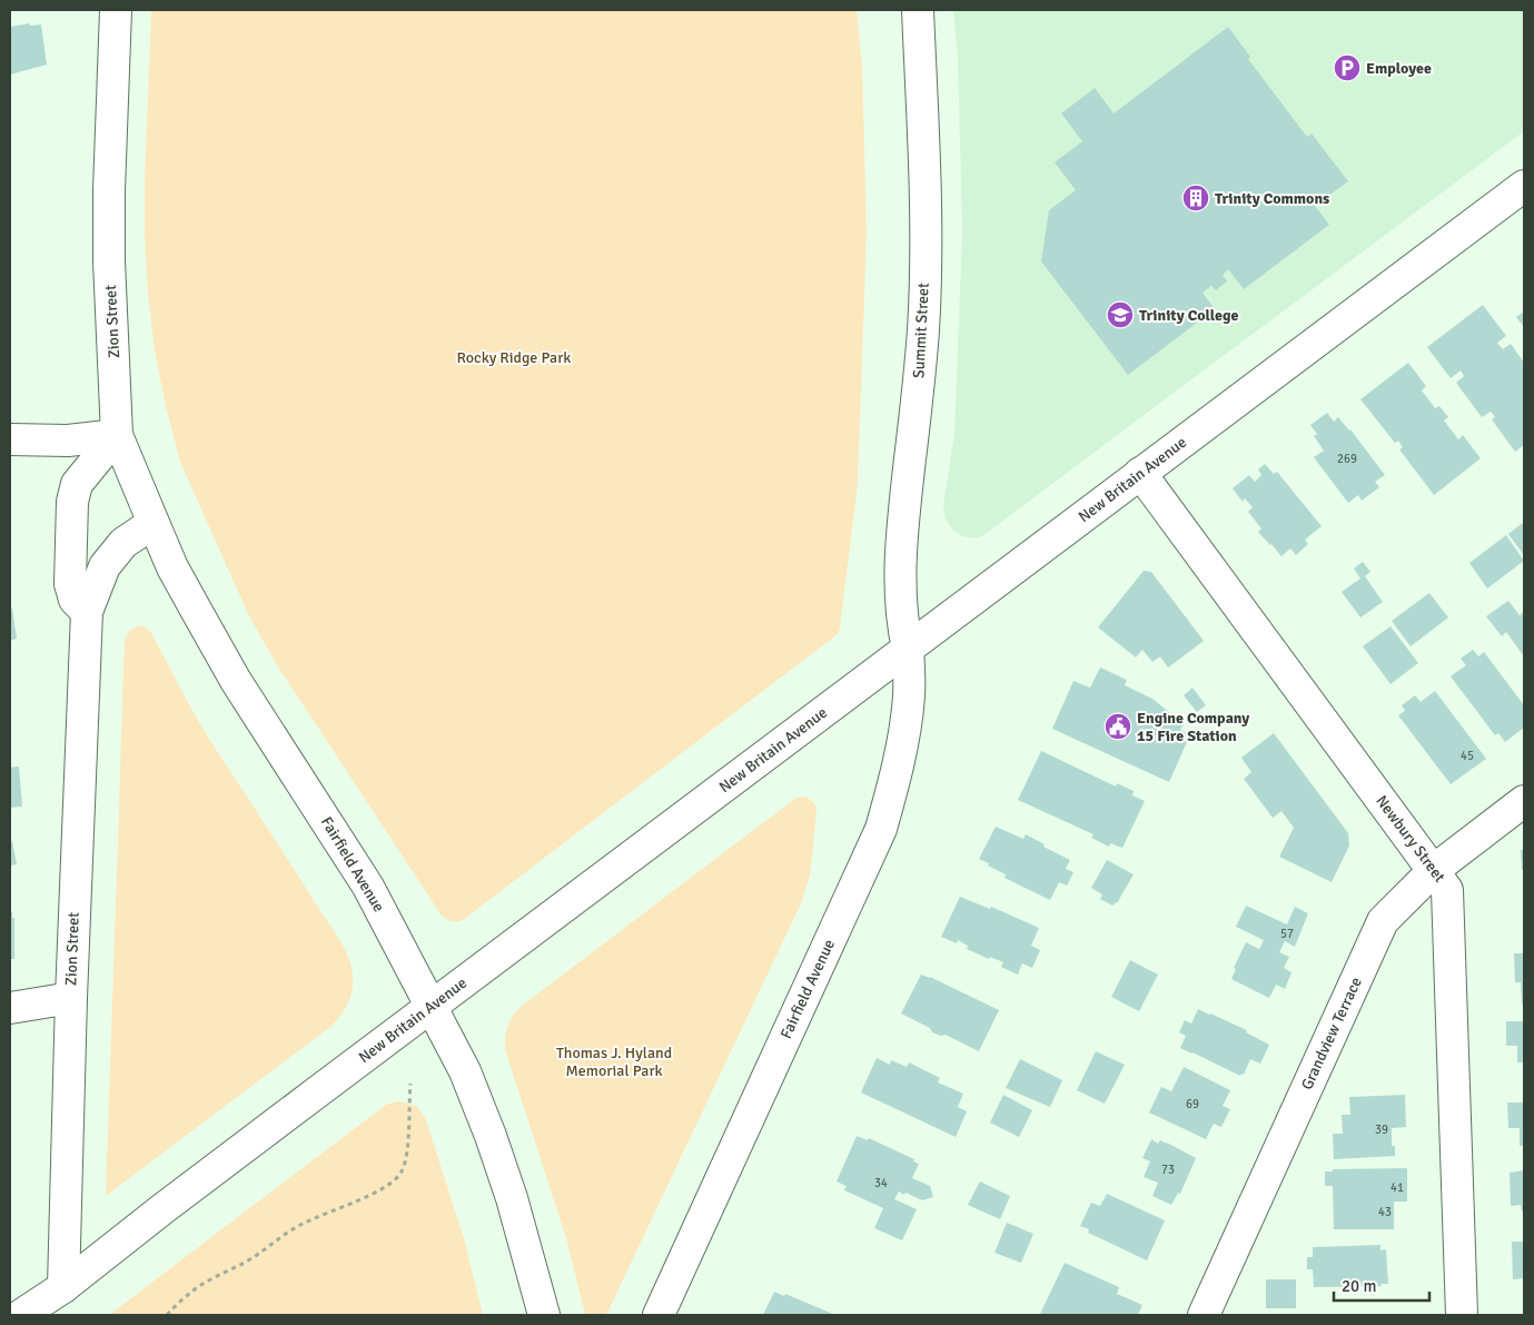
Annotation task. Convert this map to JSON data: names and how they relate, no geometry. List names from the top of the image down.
{
  "streets": {
    "street": [
      "Zion Street",
      "Summit Street",
      "New Britain Avenue",
      "Newbury Street",
      "Fairfield Avenue",
      "Grandview Terrace"
    ]
  },
  "crossings": [
    ["Zion Street", "New Britain Avenue"],
    ["Zion Street", "Fairfield Avenue"],
    ["Summit Street", "New Britain Avenue"],
    ["Summit Street", "Fairfield Avenue"],
    ["New Britain Avenue", "Newbury Street"],
    ["New Britain Avenue", "Fairfield Avenue"],
    ["Newbury Street", "Grandview Terrace"]
  ],
  "parks": ["Rocky Ridge Park", "Thomas J. Hyland Memorial Park"],
  "places": {
    "parking": ["Employee"],
    "building": ["Trinity Commons"],
    "school or university": ["Trinity College"],
    "public building": ["Engine Company 15 Fire Station"]
  },
  "house_numbers": [
    "269",
    "45",
    "57",
    "69",
    "39",
    "73",
    "34",
    "41",
    "43"
  ],
  "scale_bar": "20 m"
}
